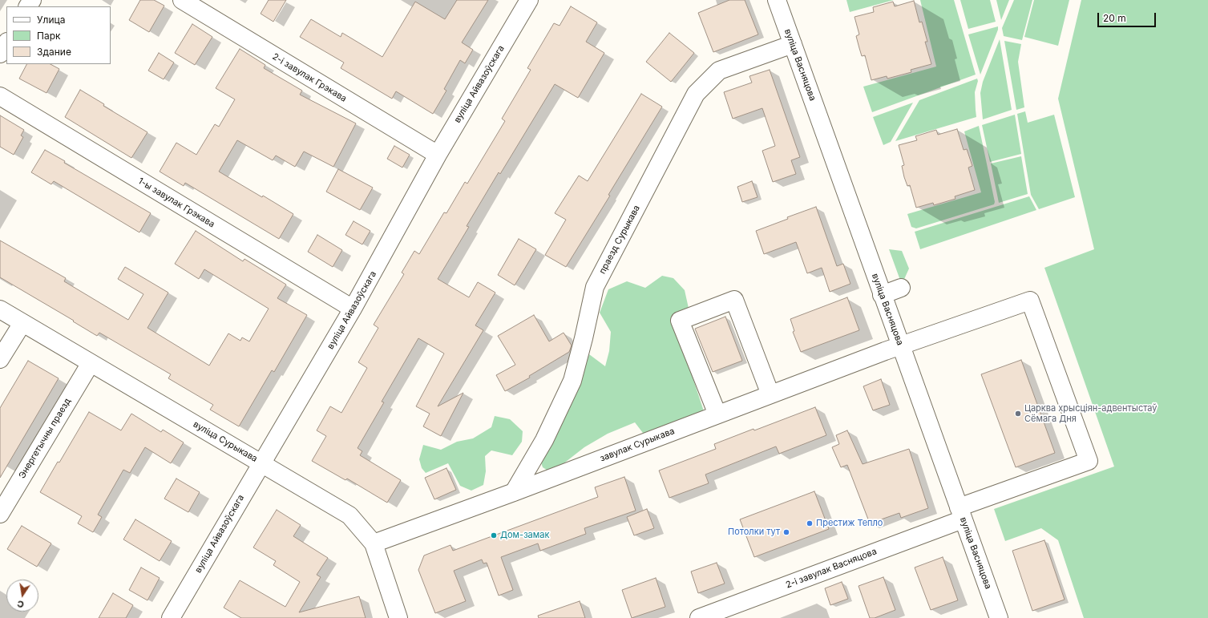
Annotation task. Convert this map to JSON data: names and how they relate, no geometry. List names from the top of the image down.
{
  "streets": {
    "street": [
      "вуліца Васняцова",
      "2-і завулак Грэкава",
      "вуліца Айвазоўскага",
      "1-ы завулак Грэкава",
      "праезд Сурыкава",
      "Энергетычны праезд",
      "вуліца Сурыкава",
      "завулак Сурыкава",
      "2-і завулак Васняцова"
    ]
  },
  "crossings": [
    ["вуліца Васняцова", "праезд Сурыкава"],
    ["вуліца Васняцова", "завулак Сурыкава"],
    ["вуліца Васняцова", "2-і завулак Васняцова"],
    ["2-і завулак Грэкава", "вуліца Айвазоўскага"],
    ["вуліца Айвазоўскага", "1-ы завулак Грэкава"],
    ["вуліца Айвазоўскага", "вуліца Сурыкава"],
    ["праезд Сурыкава", "завулак Сурыкава"],
    ["Энергетычны праезд", "вуліца Сурыкава"],
    ["вуліца Сурыкава", "завулак Сурыкава"],
    ["завулак Сурыкава", "2-і завулак Васняцова"]
  ],
  "places": [
    "Царква хрысціян-адвентыстаў Сёмага Дня",
    "Престиж Тепло",
    "Потолки тут",
    "Дом-замак"
  ],
  "legend": ["Улица", "Парк", "Здание"],
  "scale_bar": "20 m",
  "north": "bottom"
}
